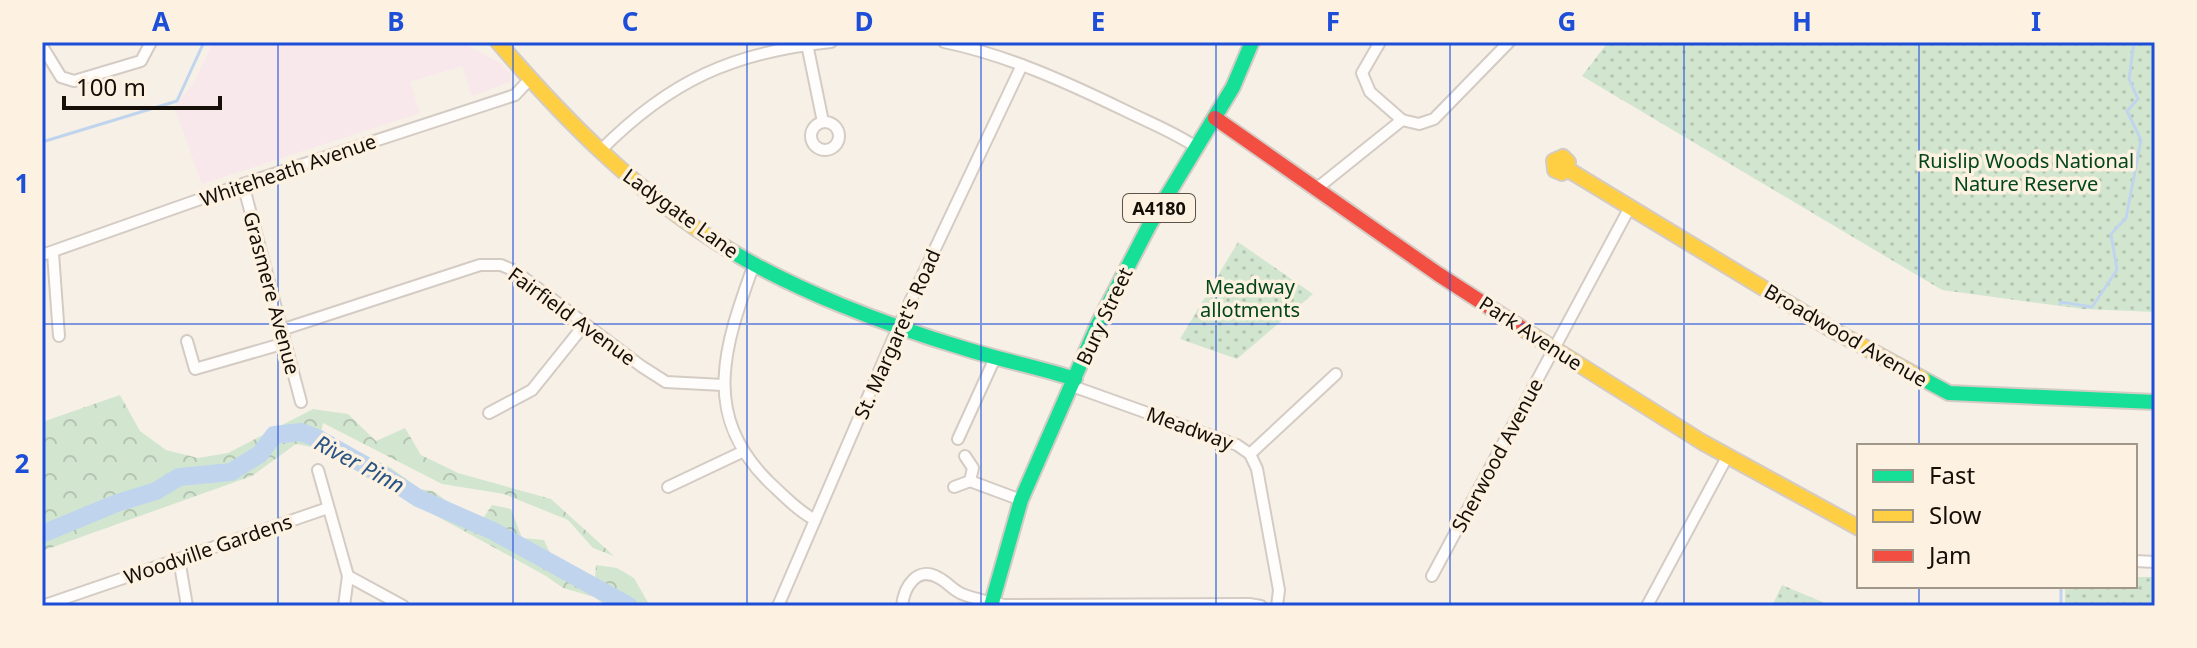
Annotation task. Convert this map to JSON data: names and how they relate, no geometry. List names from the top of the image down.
{
  "streets": {
    "street": [
      "Whiteheath Avenue",
      "A4180",
      "Ladygate Lane",
      "Grasmere Avenue",
      "Fairfield Avenue",
      "Bury Street",
      "Park Avenue",
      "St. Margaret's Road",
      "Broadwood Avenue",
      "Meadway",
      "Sherwood Avenue",
      "Woodville Gardens"
    ]
  },
  "crossings": [
    ["Whiteheath Avenue", "Ladygate Lane"],
    ["Whiteheath Avenue", "Grasmere Avenue"],
    ["Ladygate Lane", "Bury Street"],
    ["Ladygate Lane", "St. Margaret's Road"],
    ["Ladygate Lane", "Meadway"],
    ["Grasmere Avenue", "Fairfield Avenue"],
    ["Bury Street", "Park Avenue"],
    ["Bury Street", "Meadway"],
    ["Park Avenue", "Sherwood Avenue"],
    ["Broadwood Avenue", "Sherwood Avenue"]
  ],
  "water": ["River Pinn"],
  "parks": ["Ruislip Woods National Nature Reserve", "Meadway allotments"],
  "legend": ["Fast", "Slow", "Jam"],
  "scale_bar": "100 m",
  "grid": {
    "columns": [
      "A",
      "B",
      "C",
      "D",
      "E",
      "F",
      "G",
      "H",
      "I"
    ],
    "rows": ["1", "2"]
  }
}
